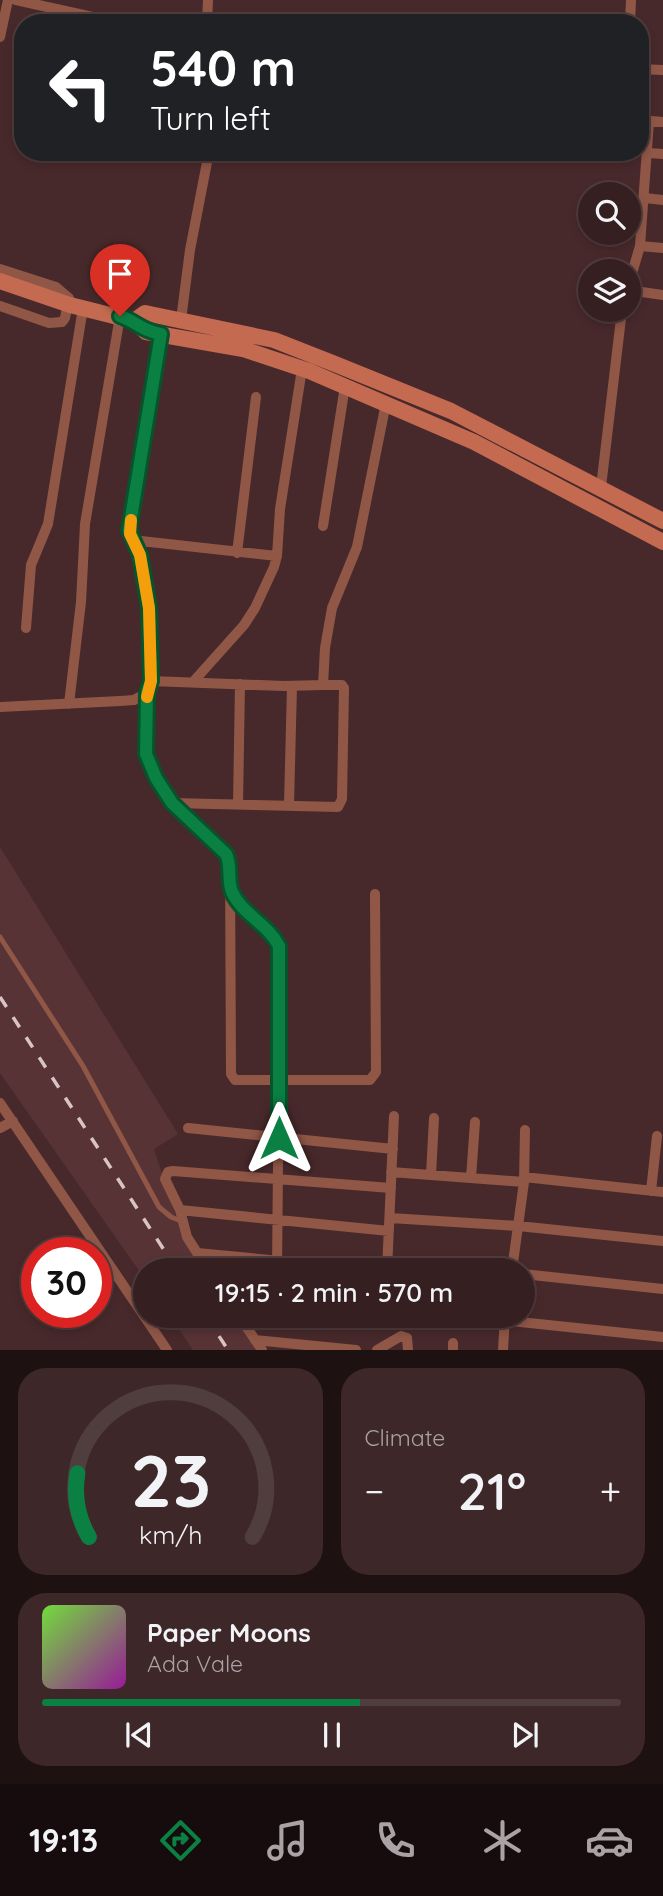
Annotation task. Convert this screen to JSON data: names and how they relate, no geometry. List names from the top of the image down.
{
  "page": {
    "turn": ["540 m", "Turn left"],
    "limit": "30",
    "trip": "19:15 · 2 min · 570 m",
    "tile": "Climate",
    "heat": ["−", "21°", "+"],
    "song": ["Paper Moons", "Ada Vale"],
    "tabs": "19:13",
    "gauge": ["23", "km/h"]
  }
}
